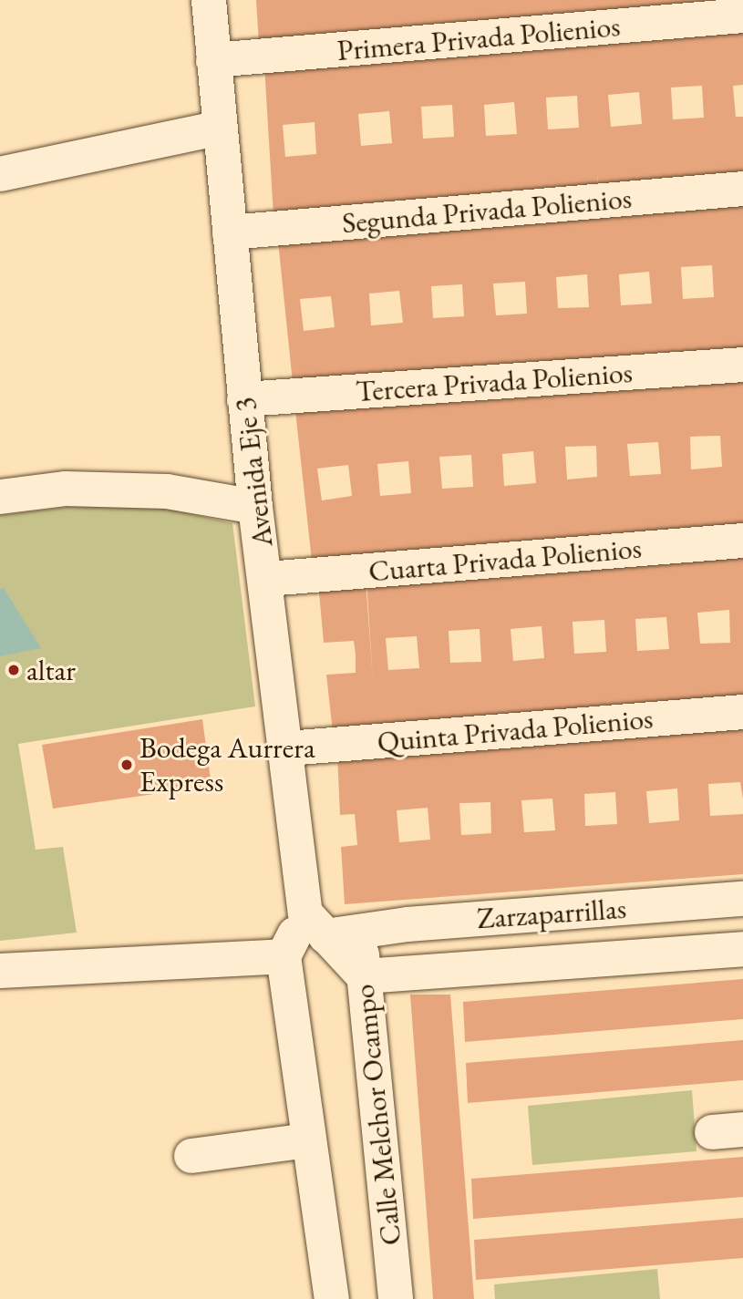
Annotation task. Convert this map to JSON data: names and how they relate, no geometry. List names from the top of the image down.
{
  "streets": {
    "street": [
      "Primera Privada Polienios",
      "Segunda Privada Polienios",
      "Tercera Privada Polienios",
      "Avenida Eje 3",
      "Cuarta Privada Polienios",
      "Quinta Privada Polienios",
      "Zarzaparrillas",
      "Calle Melchor Ocampo"
    ]
  },
  "crossings": [
    ["Primera Privada Polienios", "Avenida Eje 3"],
    ["Segunda Privada Polienios", "Avenida Eje 3"],
    ["Tercera Privada Polienios", "Avenida Eje 3"],
    ["Avenida Eje 3", "Cuarta Privada Polienios"],
    ["Avenida Eje 3", "Quinta Privada Polienios"],
    ["Zarzaparrillas", "Calle Melchor Ocampo"]
  ],
  "places": ["altar", "Bodega Aurrera Express"]
}
